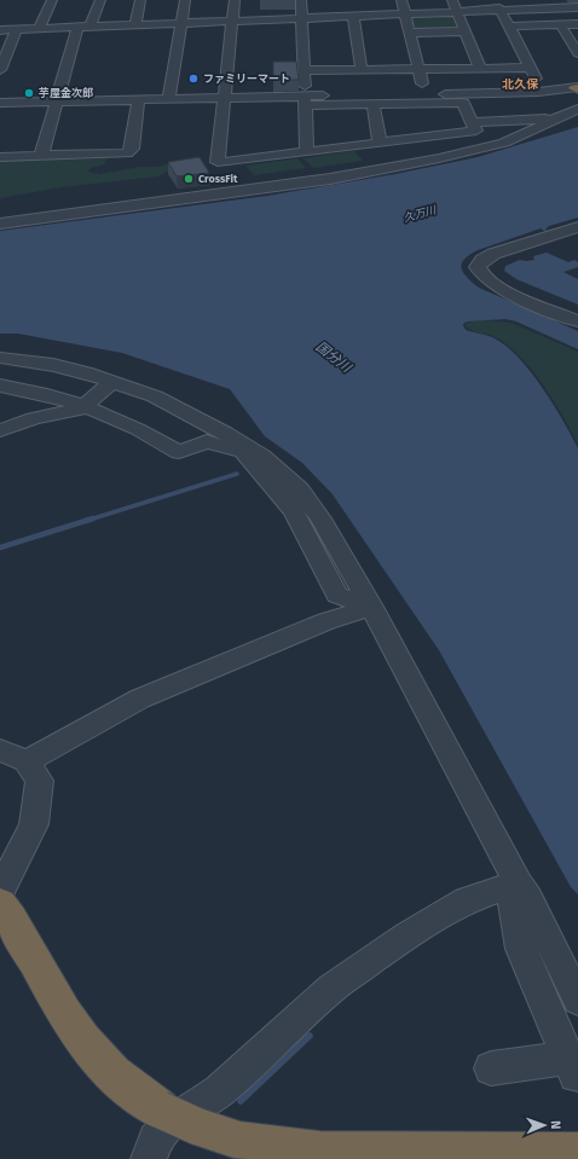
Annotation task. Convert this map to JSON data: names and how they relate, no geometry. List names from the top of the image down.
{
  "districts": ["北久保"],
  "water": ["久万川", "国分川"],
  "places": ["ファミリーマート", "芋屋金次郎", "CrossFit"],
  "north": "right"
}
